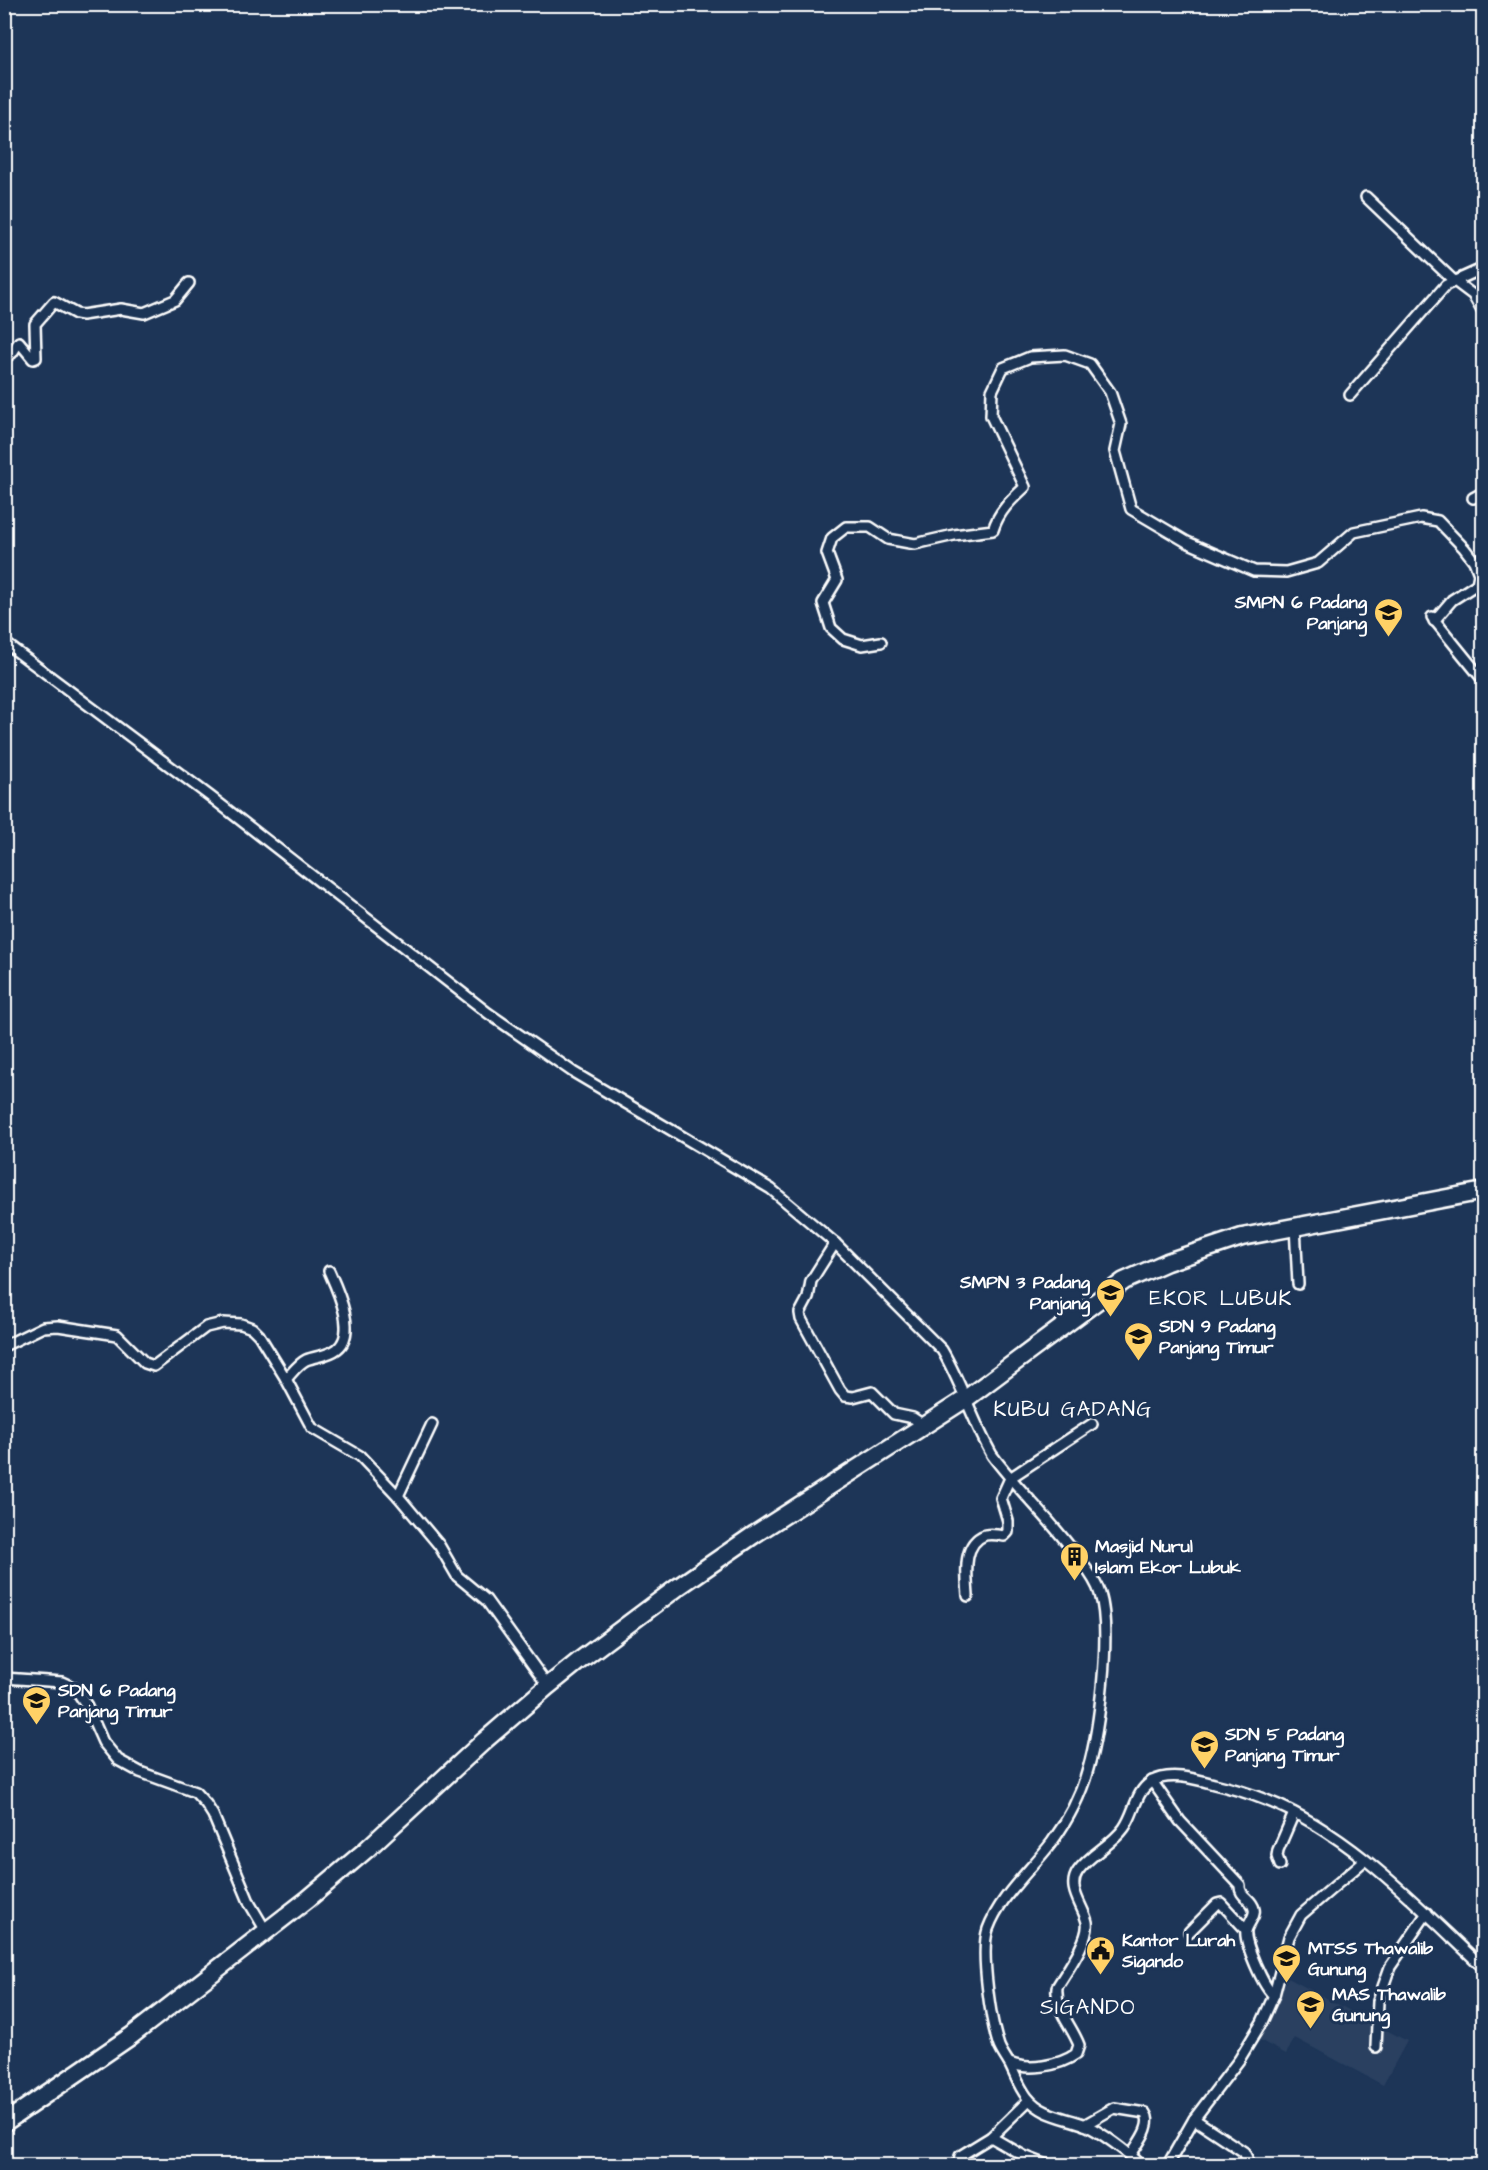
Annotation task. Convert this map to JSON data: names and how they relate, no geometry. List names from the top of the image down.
{
  "districts": ["EKOR LUBUK", "KUBU GADANG", "SIGANDO"],
  "places": {
    "school or university": [
      "SMPN 6 Padang Panjang",
      "SMPN 3 Padang Panjang",
      "SDN 9 Padang Panjang Timur",
      "SDN 6 Padang Panjang Timur",
      "SDN 5 Padang Panjang Timur",
      "MTSS Thawalib Gunung",
      "MAS Thawalib Gunung"
    ],
    "building": ["Masjid Nurul Islam Ekor Lubuk"],
    "public building": ["Kantor Lurah Sigando"]
  }
}
